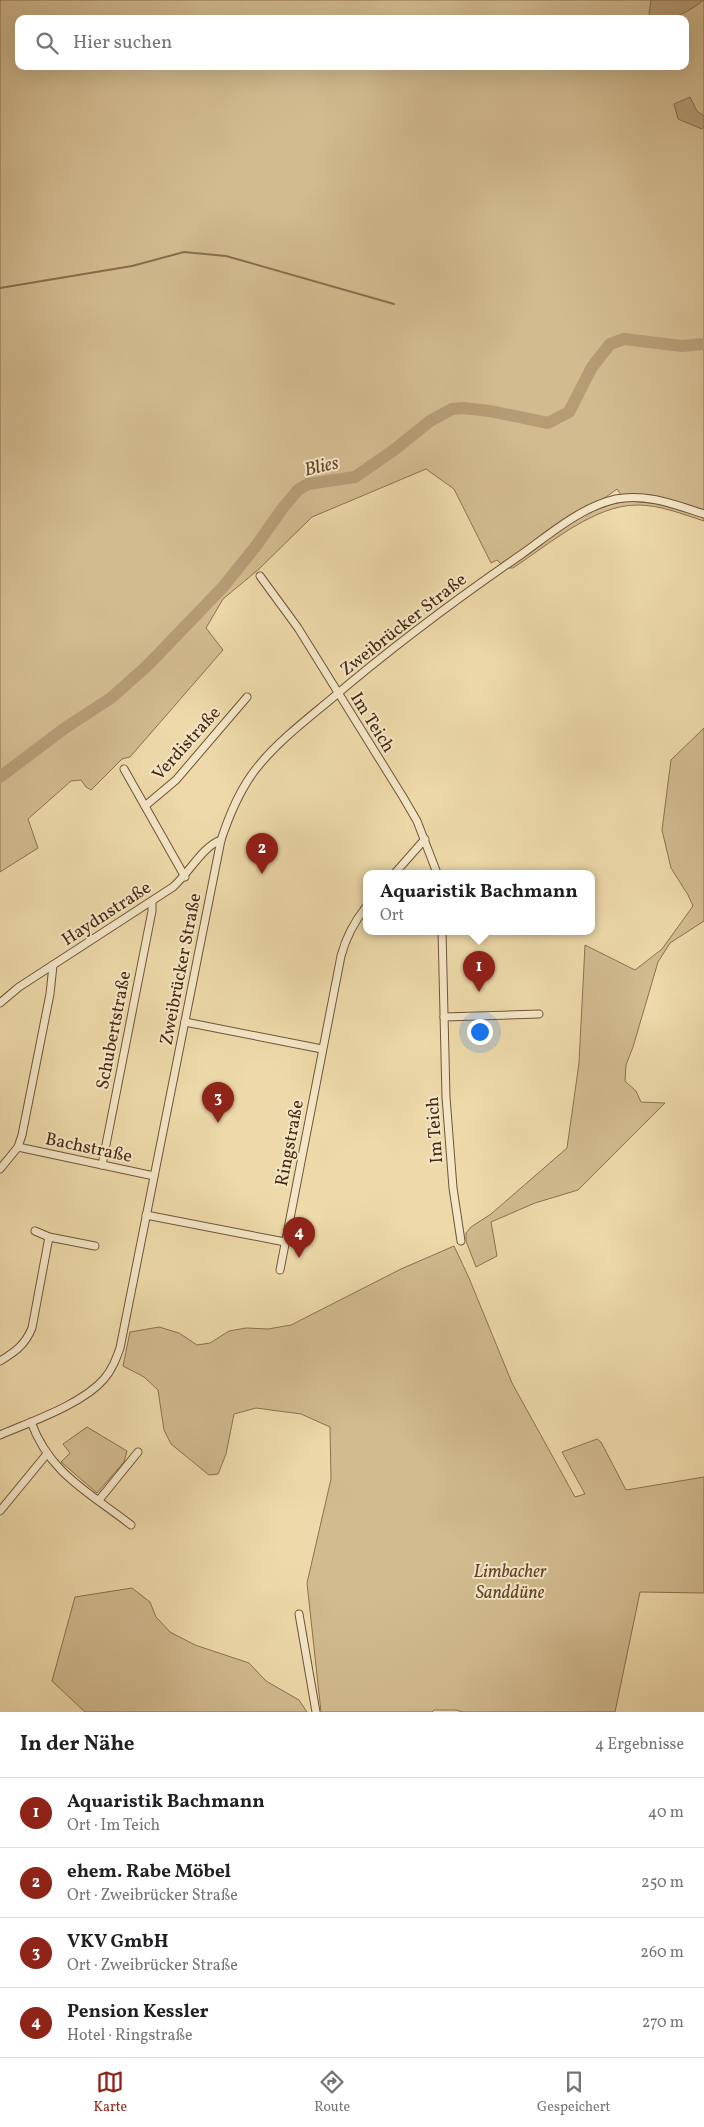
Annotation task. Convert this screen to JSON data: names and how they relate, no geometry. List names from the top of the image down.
{
  "streets": {
    "street": [
      "Zweibrücker Straße",
      "Im Teich",
      "Verdistraße",
      "Haydnstraße",
      "Schubertstraße",
      "Ringstraße",
      "Bachstraße"
    ]
  },
  "crossings": [
    ["Zweibrücker Straße", "Im Teich"],
    ["Zweibrücker Straße", "Haydnstraße"],
    ["Zweibrücker Straße", "Bachstraße"],
    ["Haydnstraße", "Schubertstraße"],
    ["Schubertstraße", "Bachstraße"]
  ],
  "water": ["Blies"],
  "parks": ["Limbacher Sanddüne"],
  "page": {
    "search": "Hier suchen",
    "pins": [
      "2",
      "1",
      "3",
      "4"
    ],
    "popup": ["Aquaristik Bachmann", "Ort"],
    "heading": ["In der Nähe", "4 Ergebnisse"],
    "list": [
      {
        "mark": "1",
        "name": "Aquaristik Bachmann",
        "note": "Ort · Im Teich",
        "value": "40 m"
      },
      {
        "mark": "2",
        "name": "ehem. Rabe Möbel",
        "note": "Ort · Zweibrücker Straße",
        "value": "250 m"
      },
      {
        "mark": "3",
        "name": "VKV GmbH",
        "note": "Ort · Zweibrücker Straße",
        "value": "260 m"
      },
      {
        "mark": "4",
        "name": "Pension Kessler",
        "note": "Hotel · Ringstraße",
        "value": "270 m"
      }
    ],
    "nav": ["Karte", "Route", "Gespeichert"]
  }
}
